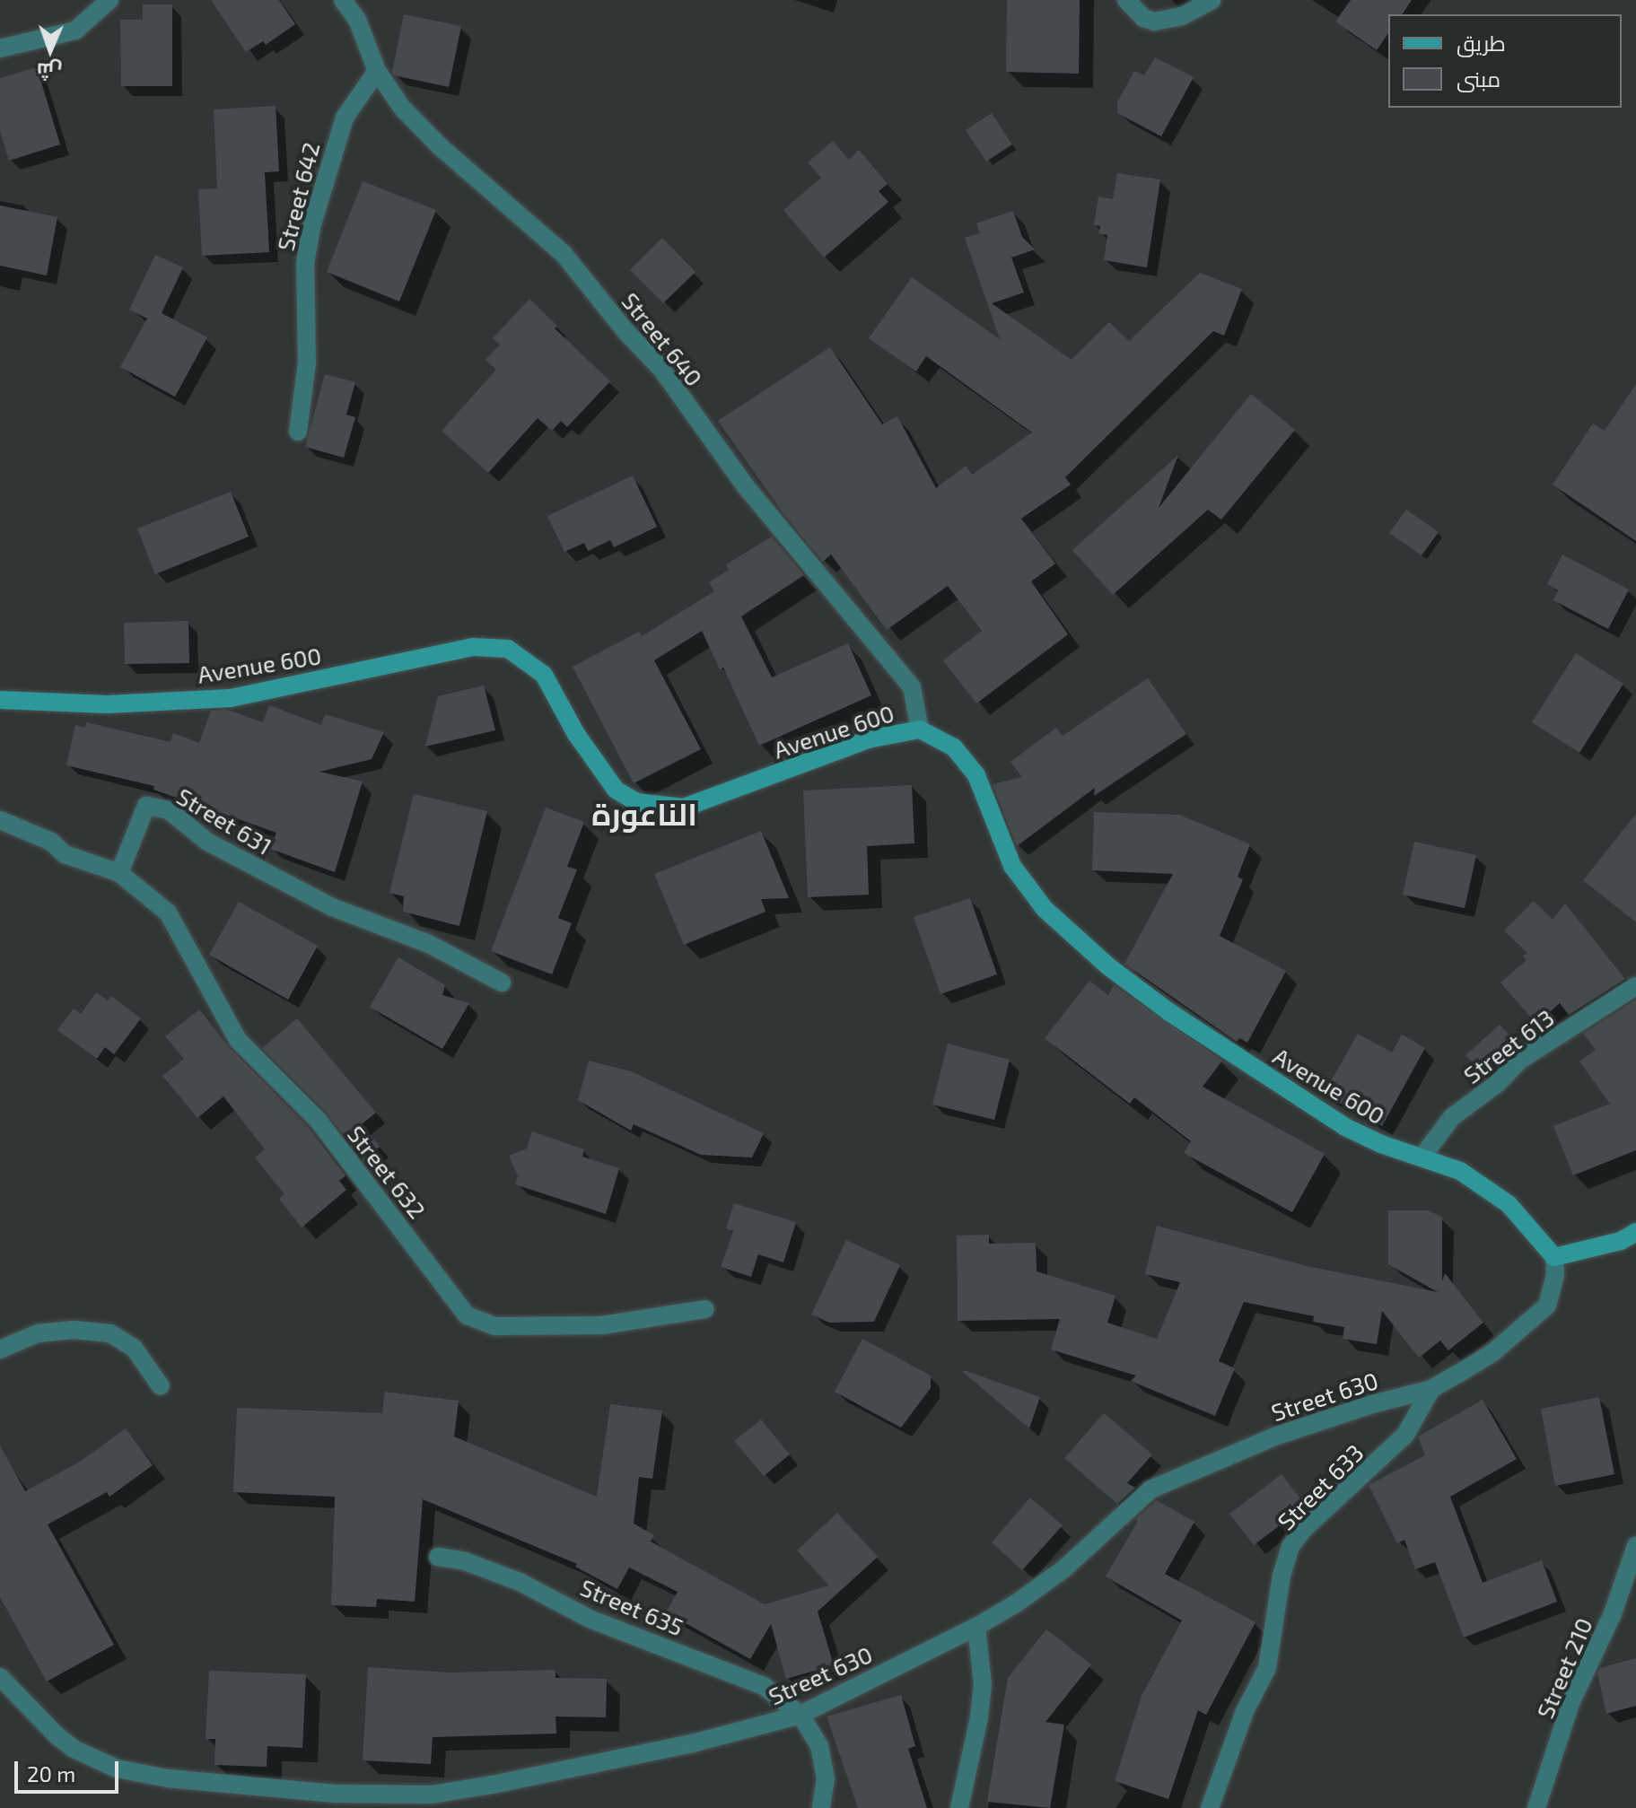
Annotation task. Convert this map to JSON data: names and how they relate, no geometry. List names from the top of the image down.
{
  "streets": {
    "main road": ["Avenue 600"],
    "street": [
      "Street 642",
      "Street 640",
      "Street 631",
      "Street 613",
      "Street 632",
      "Street 630",
      "Street 633",
      "Street 635",
      "Street 210"
    ]
  },
  "crossings": [
    ["Street 642", "Street 640"],
    ["Street 640", "Avenue 600"],
    ["Avenue 600", "Street 613"],
    ["Avenue 600", "Street 630"],
    ["Street 631", "Street 632"],
    ["Street 630", "Street 633"],
    ["Street 630", "Street 635"]
  ],
  "districts": ["الناعورة"],
  "legend": ["طريق", "مبنى"],
  "scale_bar": "20 m",
  "north": "bottom"
}
